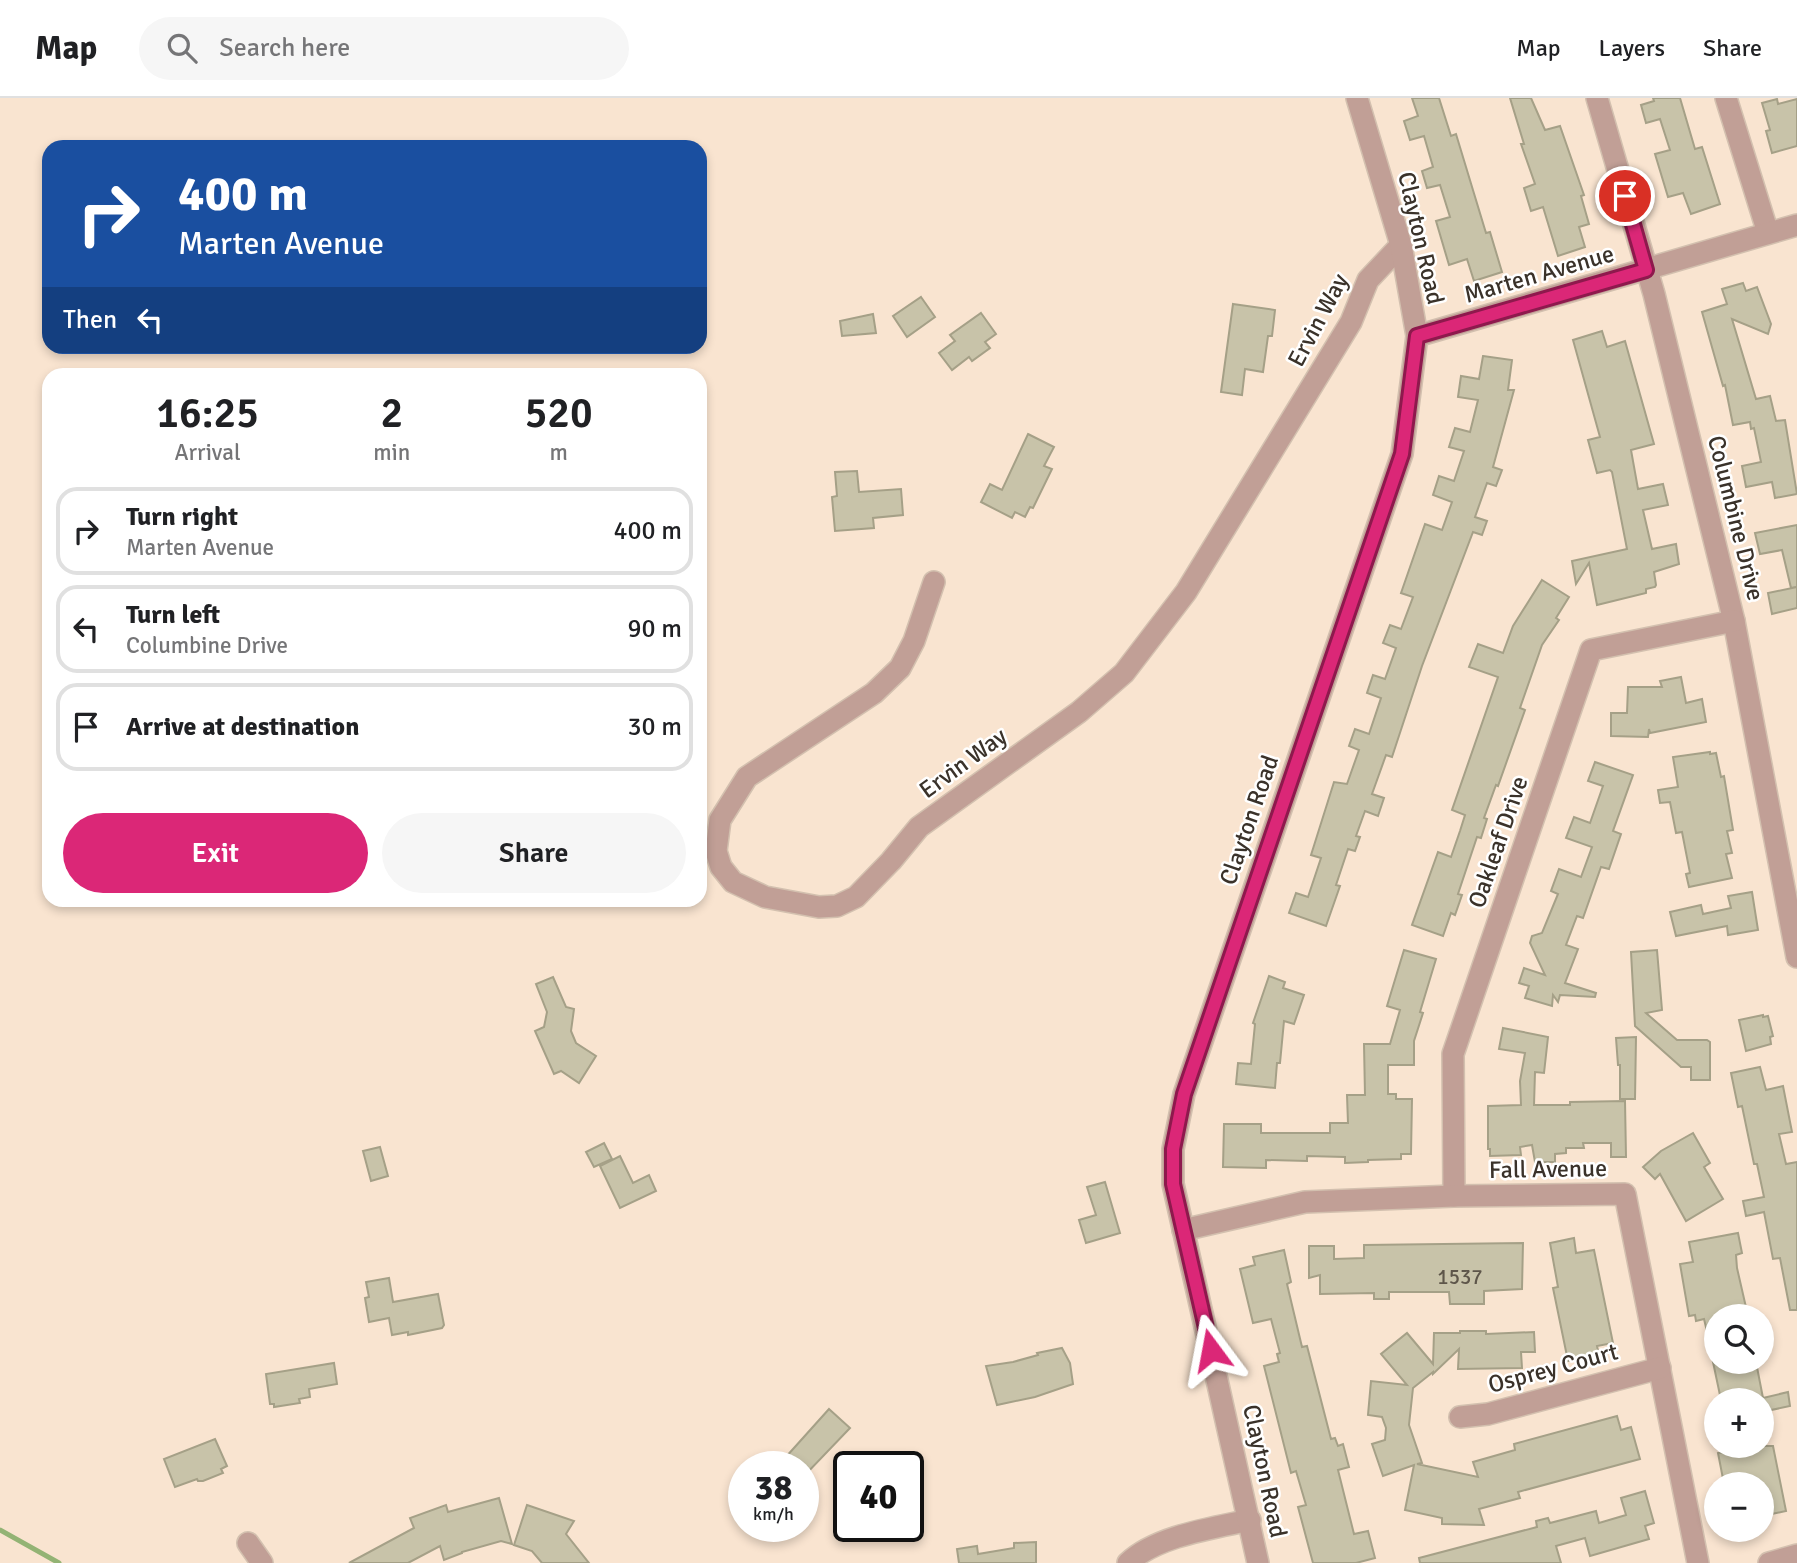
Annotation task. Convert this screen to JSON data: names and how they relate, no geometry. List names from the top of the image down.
{
  "streets": {
    "street": [
      "Clayton Road",
      "Marten Avenue",
      "Ervin Way",
      "Columbine Drive",
      "Oakleaf Drive",
      "Fall Avenue",
      "Osprey Court"
    ]
  },
  "crossings": [
    ["Clayton Road", "Marten Avenue"],
    ["Clayton Road", "Ervin Way"],
    ["Clayton Road", "Fall Avenue"],
    ["Marten Avenue", "Columbine Drive"],
    ["Columbine Drive", "Oakleaf Drive"],
    ["Oakleaf Drive", "Fall Avenue"],
    ["Fall Avenue", "Osprey Court"]
  ],
  "house_numbers": ["1537"],
  "page": {
    "header": "Map",
    "search": "Search here",
    "nav": ["Map", "Layers", "Share"],
    "turn": ["400 m", "Marten Avenue"],
    "then": "Then",
    "eta": [
      "16:25",
      "Arrival",
      "2",
      "min",
      "520",
      "m"
    ],
    "list": [
      {
        "name": "Turn right",
        "note": "Marten Avenue",
        "value": "400 m"
      },
      {
        "name": "Turn left",
        "note": "Columbine Drive",
        "value": "90 m"
      },
      {
        "name": "Arrive at destination",
        "value": "30 m"
      }
    ],
    "buttons": ["Exit", "Share"],
    "map_buttons": ["+", "−"],
    "speed": "38 km/h",
    "limit": "40"
  }
}
